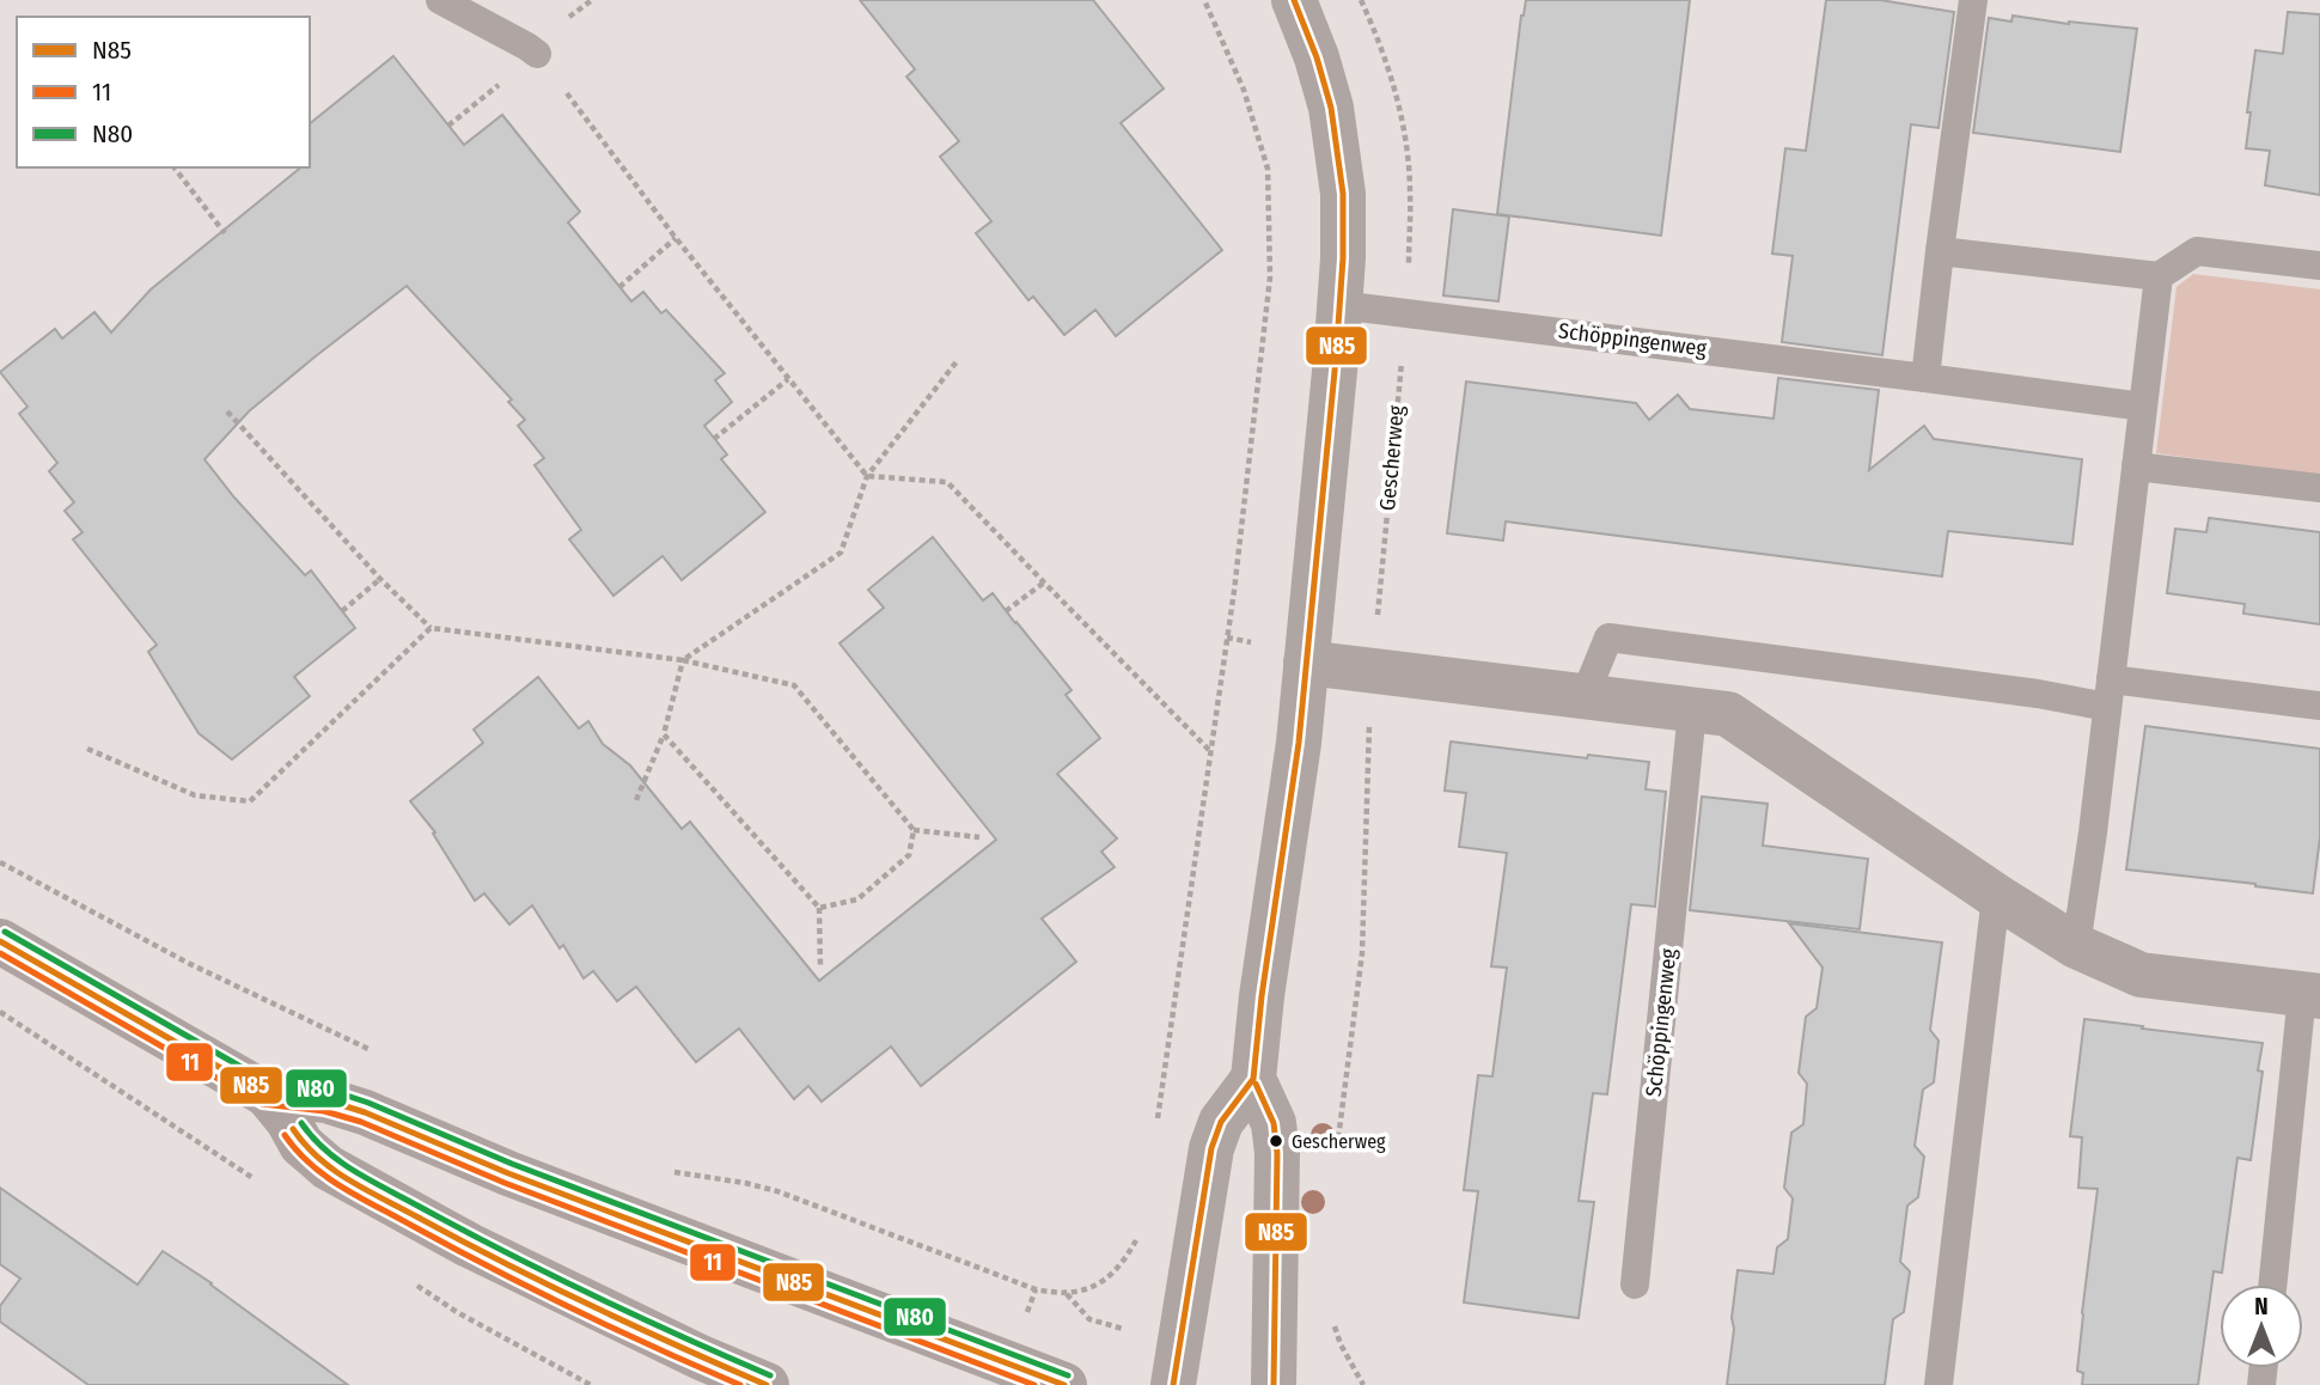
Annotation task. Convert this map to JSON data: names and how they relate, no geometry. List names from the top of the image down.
{
  "streets": {
    "lane": ["Schöppingenweg"],
    "path": ["Gescherweg"]
  },
  "crossings": [
    ["Schöppingenweg", "Gescherweg"]
  ],
  "places": ["Gescherweg"],
  "lines": ["transit line N85", "transit line N80", "transit line 11"],
  "legend": ["N85", "11", "N80"],
  "north": "top"
}
